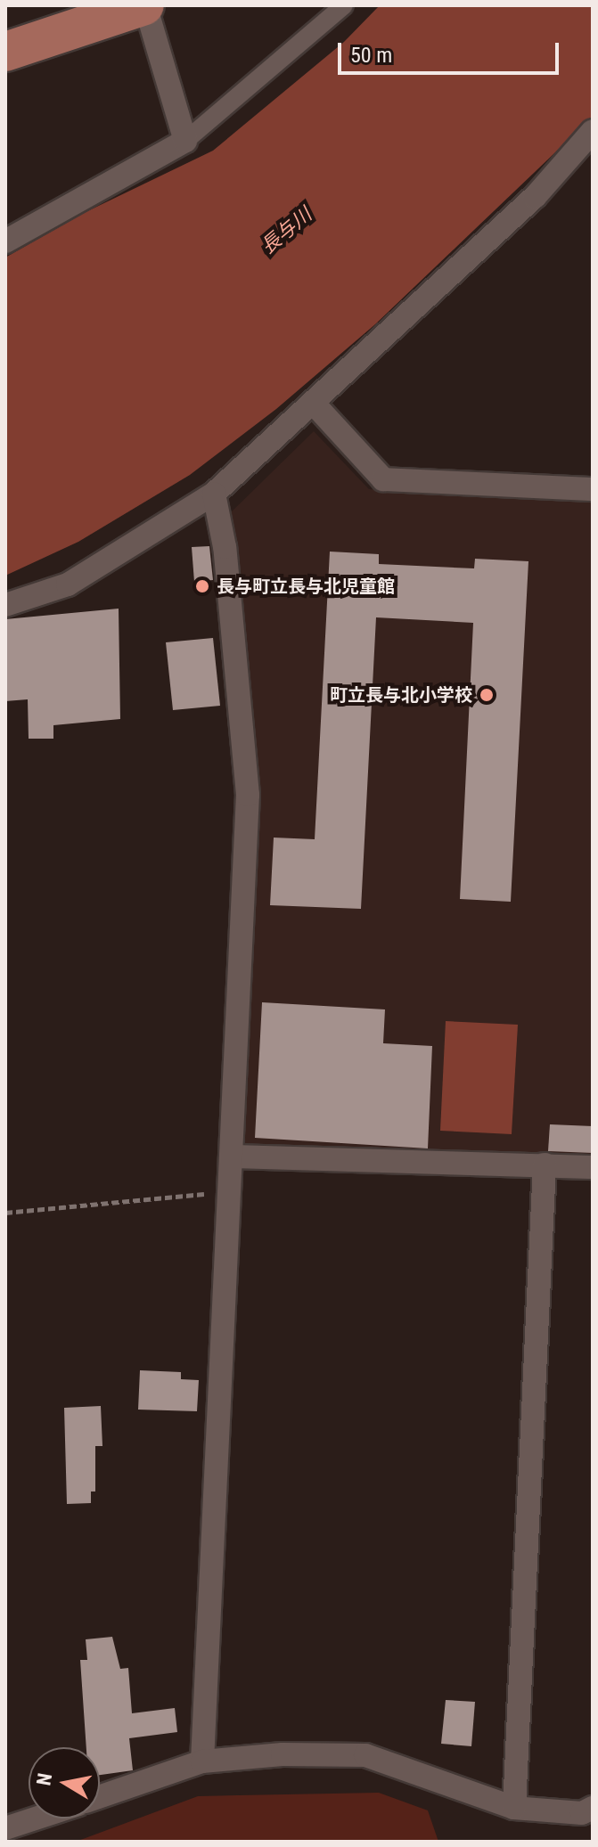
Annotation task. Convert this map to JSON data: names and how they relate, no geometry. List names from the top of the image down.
{
  "water": ["長与川"],
  "places": ["長与町立長与北児童館", "町立長与北小学校"],
  "scale_bar": "50 m",
  "north": "left"
}
